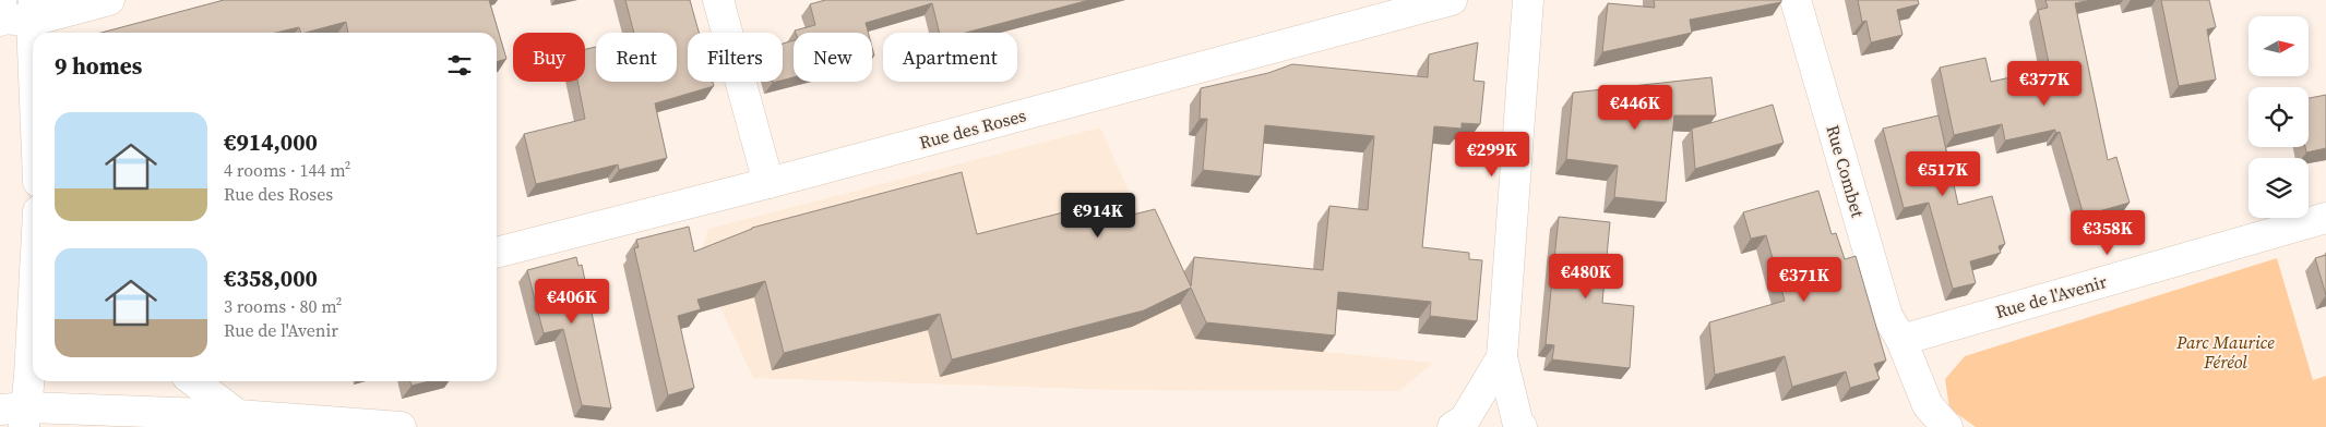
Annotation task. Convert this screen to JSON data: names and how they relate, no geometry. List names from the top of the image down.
{
  "streets": {
    "main road": ["Rue des Roses", "Rue Combet", "Rue de l'Avenir"]
  },
  "crossings": [
    ["Rue Combet", "Rue de l'Avenir"]
  ],
  "parks": ["Parc Maurice Féréol"],
  "north": "right",
  "page": {
    "chip": [
      "Buy",
      "Rent",
      "Filters",
      "New",
      "Apartment"
    ],
    "heading": "9 homes",
    "price": [
      "€377K",
      "€446K",
      "€299K",
      "€517K",
      "€914K",
      "€358K",
      "€480K",
      "€371K",
      "€406K"
    ],
    "list": [
      {
        "name": "€914,000",
        "note": "4 rooms · 144 m² · Rue des Roses"
      },
      {
        "name": "€358,000",
        "note": "3 rooms · 80 m² · Rue de l'Avenir"
      }
    ]
  }
}
